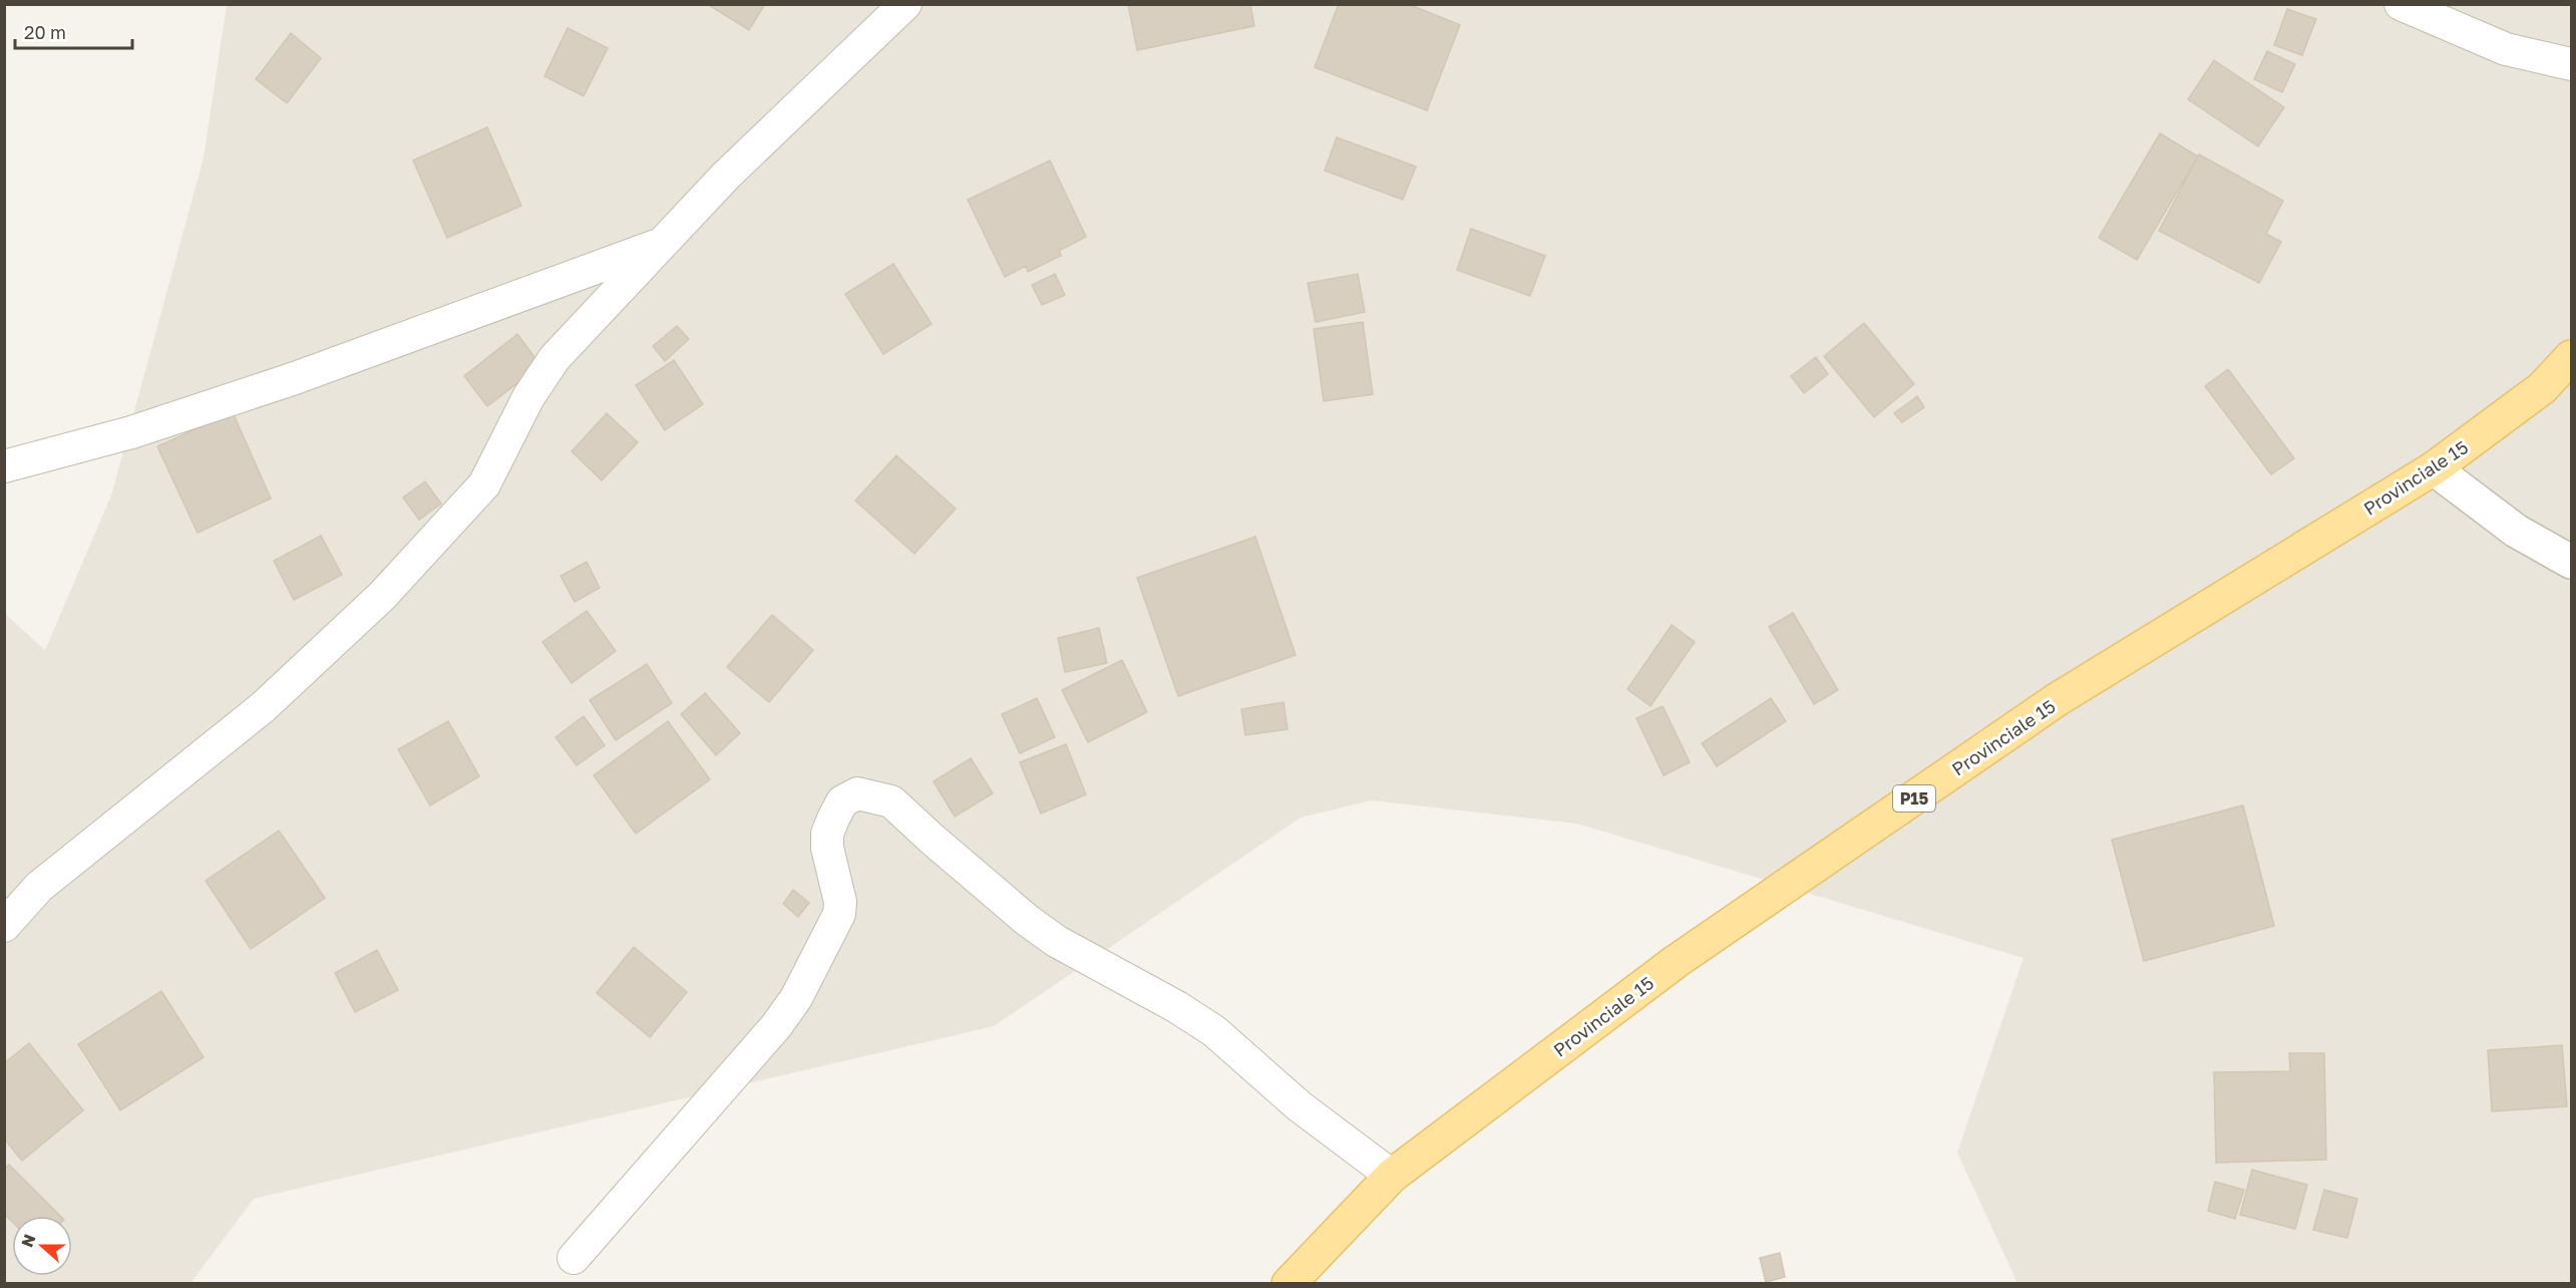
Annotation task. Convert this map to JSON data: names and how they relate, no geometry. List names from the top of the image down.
{
  "streets": {
    "main road": ["Provinciale 15", "P15"]
  },
  "scale_bar": "20 m",
  "north": "left"
}
